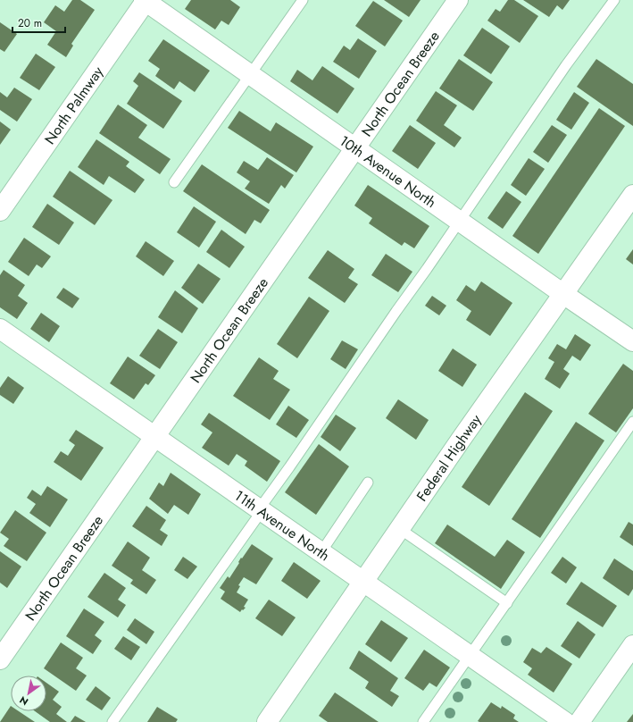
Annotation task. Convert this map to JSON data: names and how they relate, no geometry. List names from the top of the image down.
{
  "streets": {
    "street": [
      "North Ocean Breeze",
      "North Palmway",
      "10th Avenue North",
      "Federal Highway",
      "11th Avenue North"
    ]
  },
  "crossings": [
    ["North Ocean Breeze", "10th Avenue North"],
    ["North Ocean Breeze", "11th Avenue North"],
    ["North Palmway", "10th Avenue North"],
    ["10th Avenue North", "Federal Highway"],
    ["Federal Highway", "11th Avenue North"]
  ],
  "scale_bar": "20 m",
  "north": "bottom left"
}
